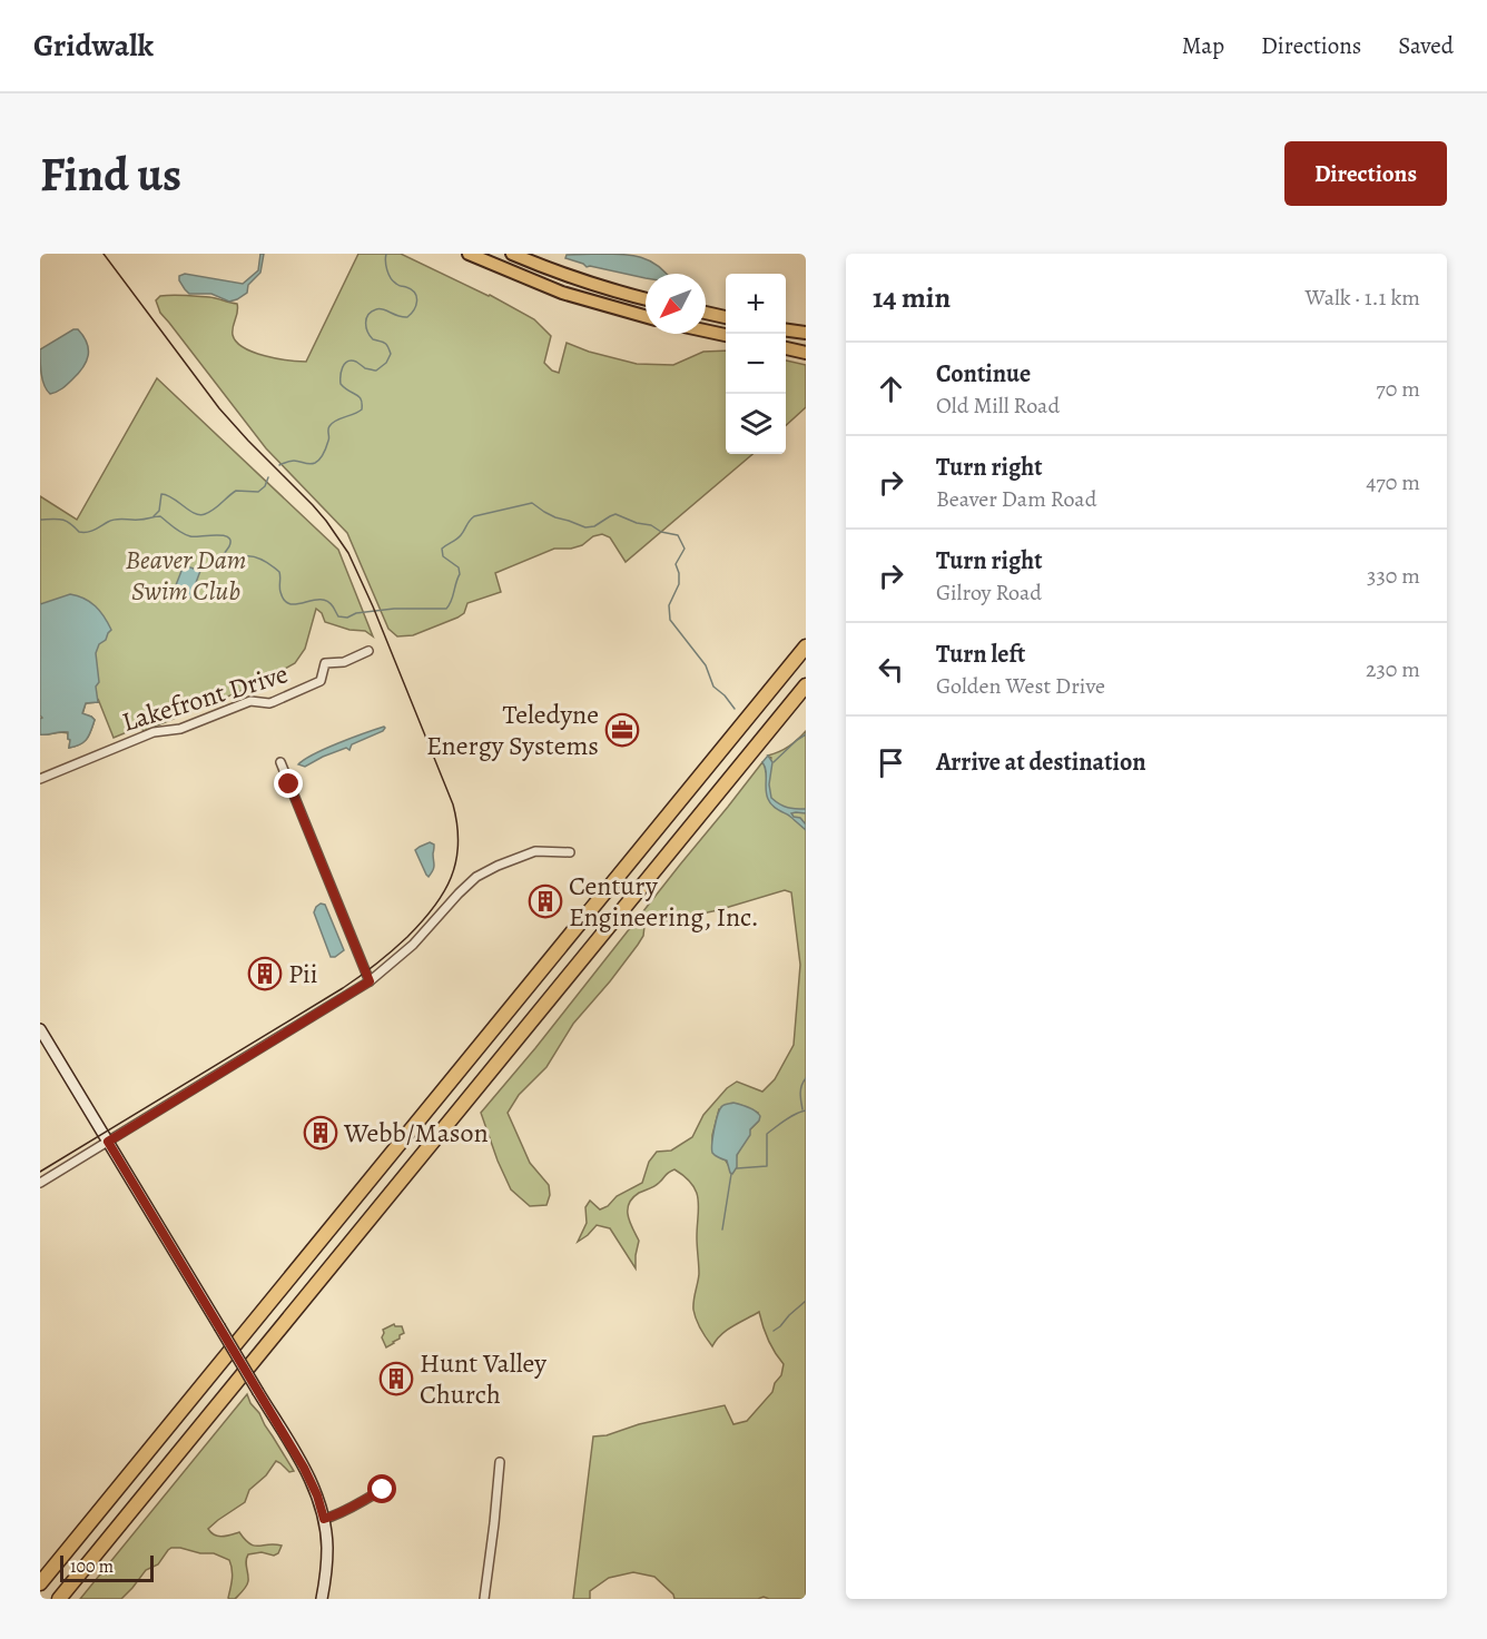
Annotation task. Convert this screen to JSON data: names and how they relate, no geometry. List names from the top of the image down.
{
  "streets": {
    "street": ["Lakefront Drive"]
  },
  "parks": ["Beaver Dam Swim Club"],
  "places": {
    "office": ["Teledyne Energy Systems"],
    "building": [
      "Century Engineering, Inc.",
      "Pii",
      "Webb/Mason",
      "Hunt Valley Church"
    ]
  },
  "scale_bar": "100 m",
  "north": "bottom left",
  "page": {
    "header": "Gridwalk",
    "nav": ["Map", "Directions", "Saved"],
    "buttons": "Directions",
    "title": "Find us",
    "heading": ["14 min", "Walk · 1.1 km"],
    "map_buttons": ["+", "−"],
    "list": [
      ["Continue", "Old Mill Road", "70 m"],
      ["Turn right", "Beaver Dam Road", "470 m"],
      ["Turn right", "Gilroy Road", "330 m"],
      ["Turn left", "Golden West Drive", "230 m"],
      "Arrive at destination"
    ],
    "scale": "100 m"
  }
}
